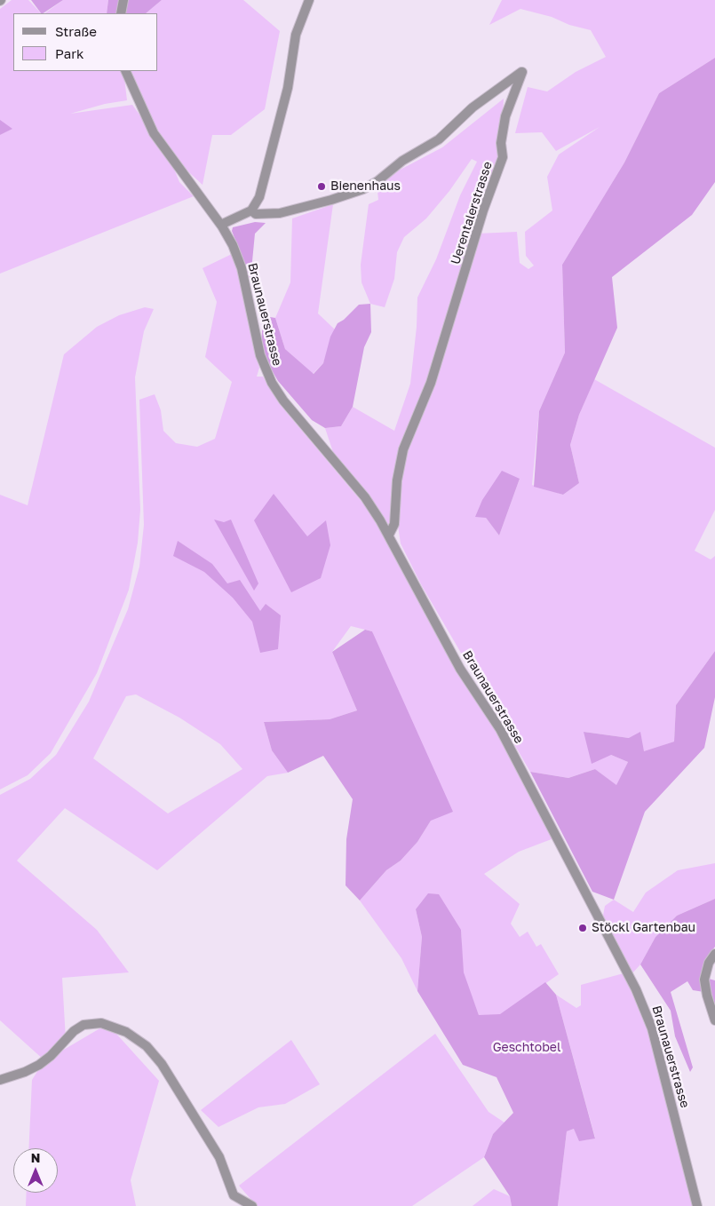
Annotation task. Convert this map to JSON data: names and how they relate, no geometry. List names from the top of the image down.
{
  "streets": {
    "street": ["Uerentalerstrasse", "Braunauerstrasse"]
  },
  "crossings": [
    ["Uerentalerstrasse", "Braunauerstrasse"]
  ],
  "parks": ["Geschtobel"],
  "places": ["Bienenhaus", "Stöckl Gartenbau"],
  "legend": ["Straße", "Park"],
  "north": "top"
}
